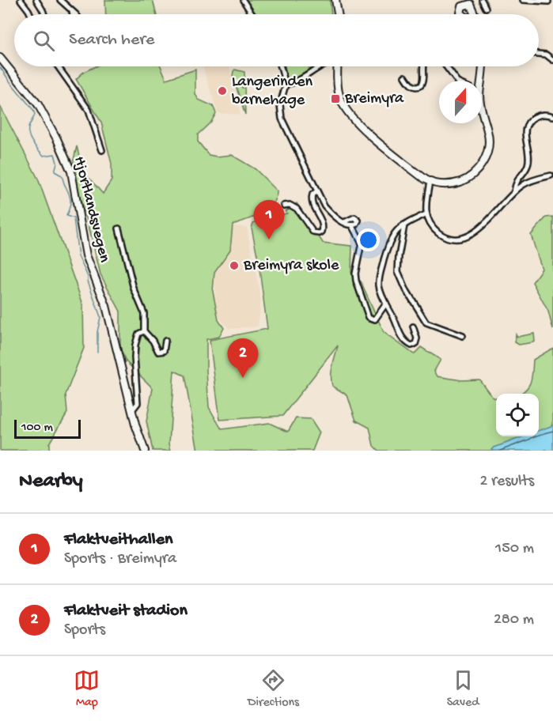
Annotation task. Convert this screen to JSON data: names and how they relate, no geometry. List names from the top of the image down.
{
  "streets": {
    "street": ["Hjortlandsvegen"]
  },
  "places": {
    "other": ["Langerinden barnehage", "Breimyra skole"],
    "transit": ["Breimyra"]
  },
  "scale_bar": "100 m",
  "north": "top",
  "page": {
    "search": "Search here",
    "pins": ["1", "2"],
    "scale": "100 m",
    "heading": ["Nearby", "2 results"],
    "list": [
      {
        "mark": "1",
        "name": "Flaktveithallen",
        "note": "Sports · Breimyra",
        "value": "150 m"
      },
      {
        "mark": "2",
        "name": "Flaktveit stadion",
        "note": "Sports",
        "value": "280 m"
      }
    ],
    "nav": ["Map", "Directions", "Saved"]
  }
}
